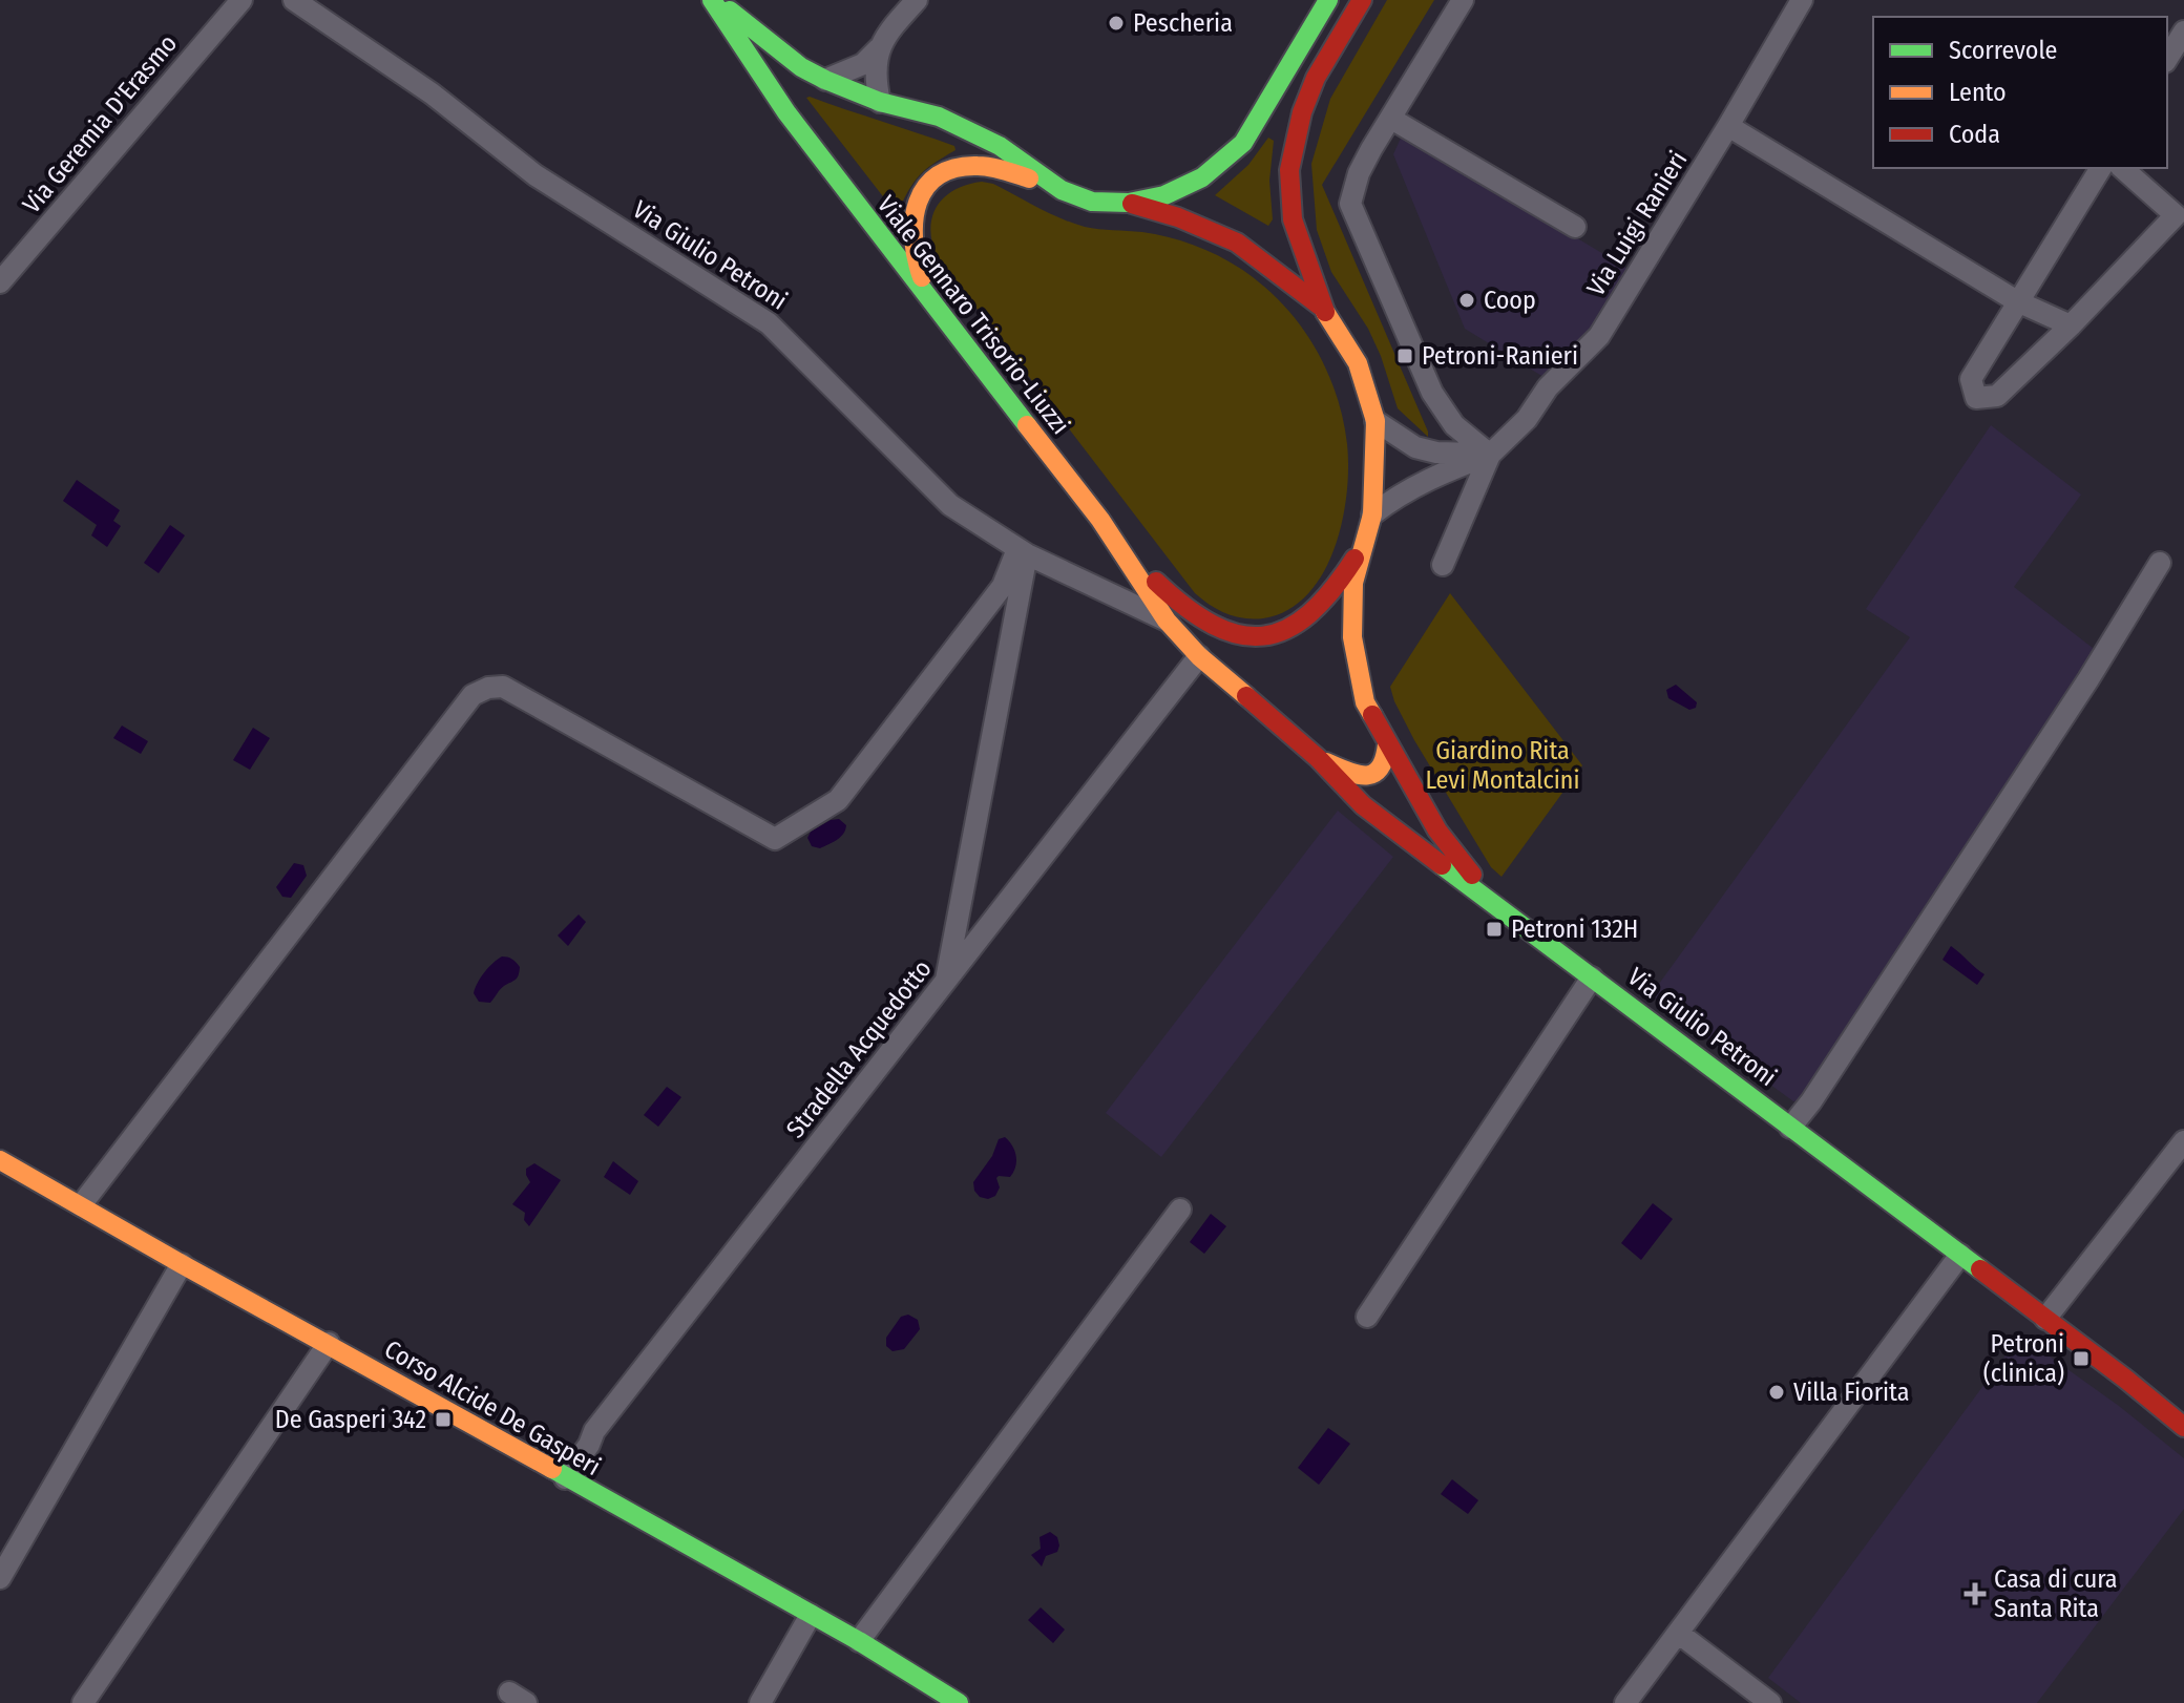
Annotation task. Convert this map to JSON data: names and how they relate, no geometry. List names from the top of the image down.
{
  "streets": {
    "street": [
      "Via Geremia D'Erasmo",
      "Via Luigi Ranieri",
      "Via Giulio Petroni",
      "Viale Gennaro Trisorio-Liuzzi",
      "Stradella Acquedotto",
      "Corso Alcide De Gasperi"
    ]
  },
  "crossings": [
    ["Via Giulio Petroni", "Viale Gennaro Trisorio-Liuzzi"],
    ["Via Giulio Petroni", "Stradella Acquedotto"],
    ["Viale Gennaro Trisorio-Liuzzi", "Stradella Acquedotto"],
    ["Stradella Acquedotto", "Corso Alcide De Gasperi"]
  ],
  "parks": ["Giardino Rita Levi Montalcini"],
  "places": {
    "other": ["Pescheria", "Coop", "Villa Fiorita"],
    "transit": [
      "Petroni-Ranieri",
      "Petroni 132H",
      "Petroni (clinica)",
      "De Gasperi 342"
    ],
    "health": ["Casa di cura Santa Rita"]
  },
  "legend": ["Scorrevole", "Lento", "Coda"]
}
